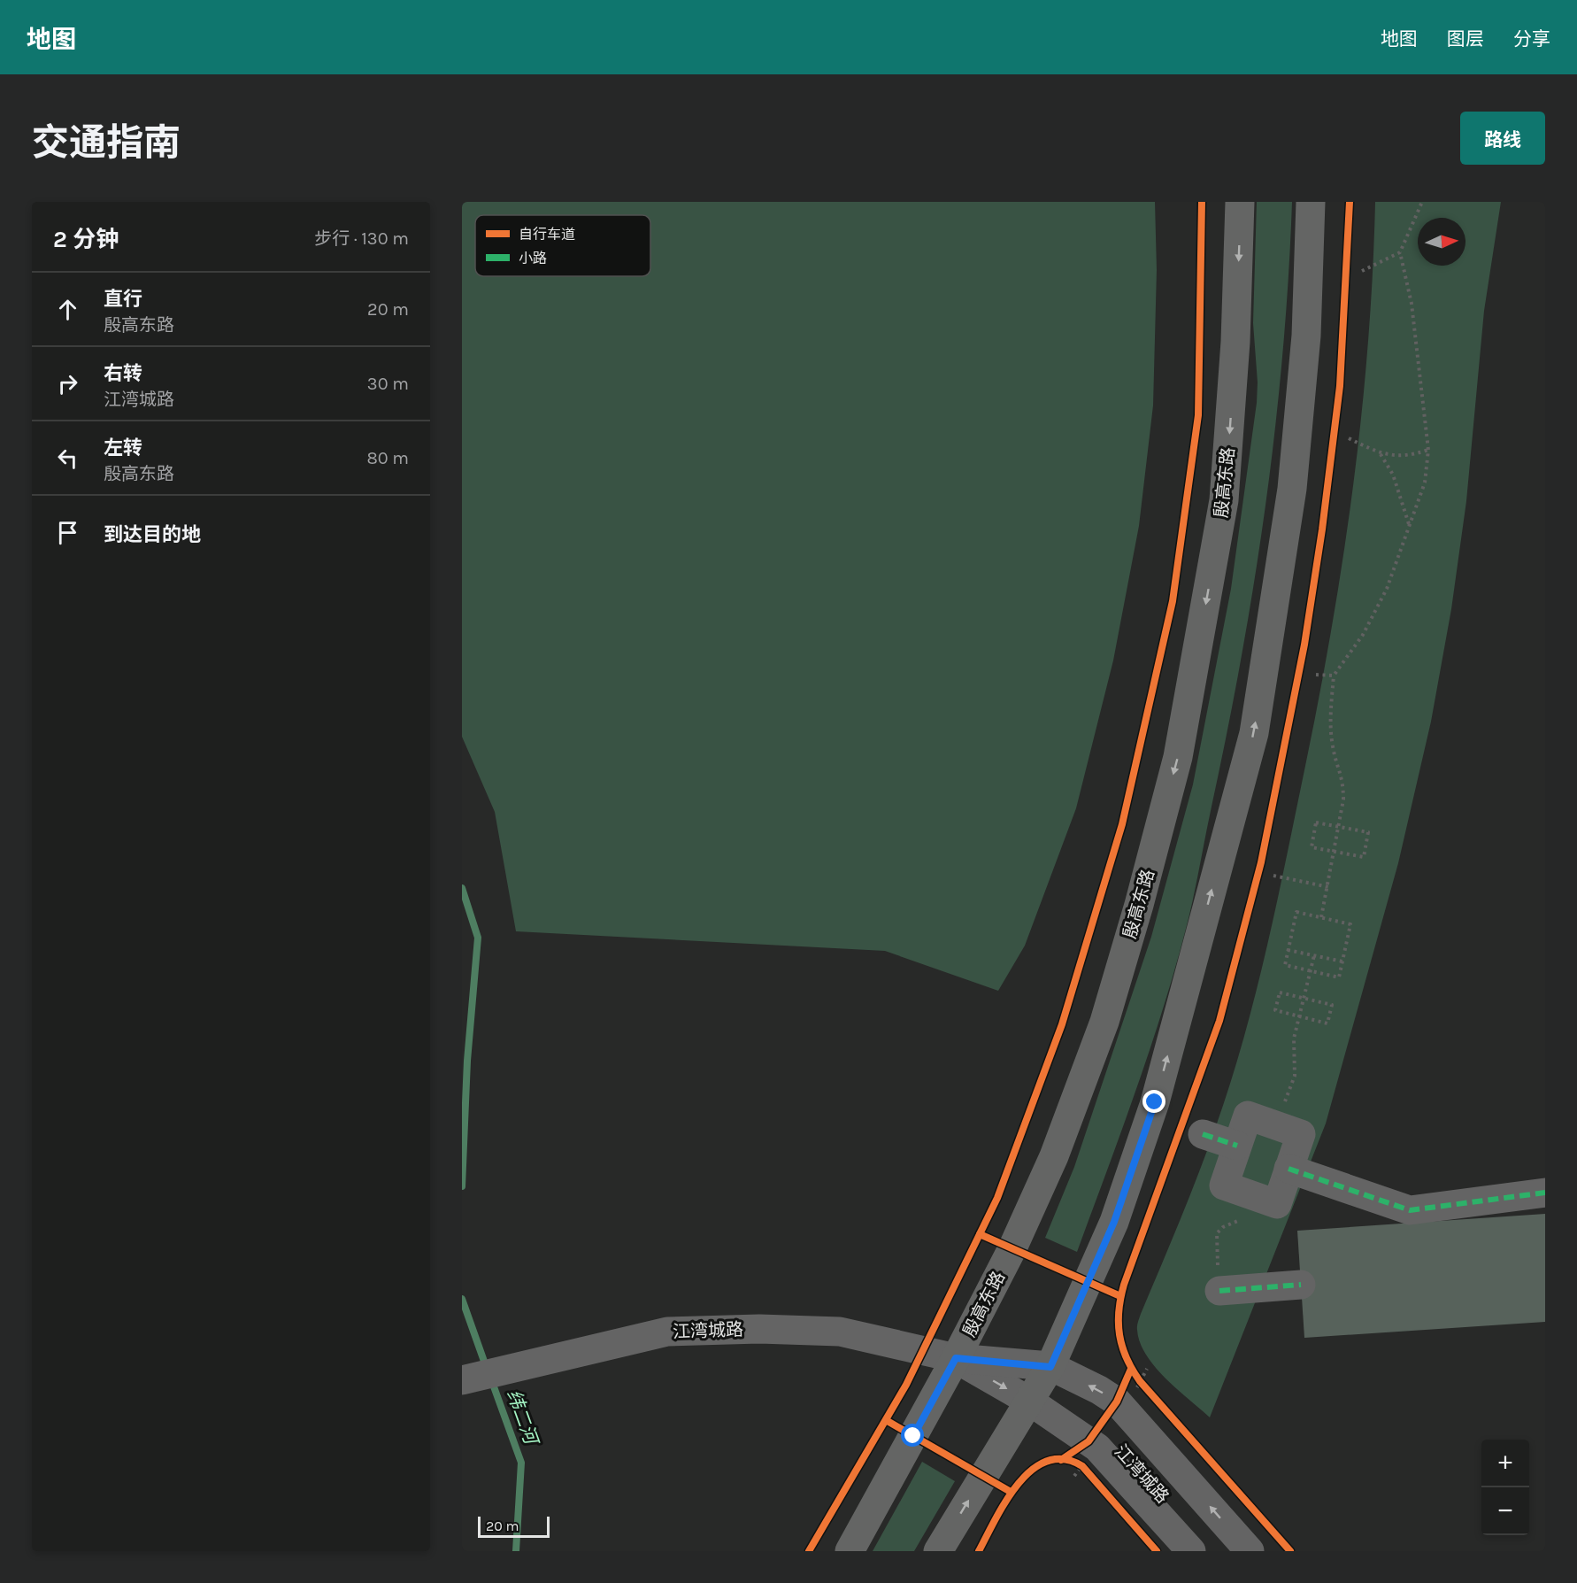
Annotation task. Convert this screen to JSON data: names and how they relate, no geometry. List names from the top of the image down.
{
  "streets": {
    "main road": ["殷高东路"],
    "street": ["江湾城路"]
  },
  "crossings": [
    ["殷高东路", "江湾城路"]
  ],
  "water": ["纬二河"],
  "legend": ["自行车道", "小路"],
  "scale_bar": "20 m",
  "north": "right",
  "page": {
    "header": "地图",
    "nav": ["地图", "图层", "分享"],
    "title": "交通指南",
    "buttons": "路线",
    "heading": ["2 分钟", "步行 · 130 m"],
    "list": [
      ["直行", "殷高东路", "20 m"],
      ["右转", "江湾城路", "30 m"],
      ["左转", "殷高东路", "80 m"],
      "到达目的地"
    ],
    "map_buttons": ["+", "−"],
    "scale": "20 m"
  }
}
